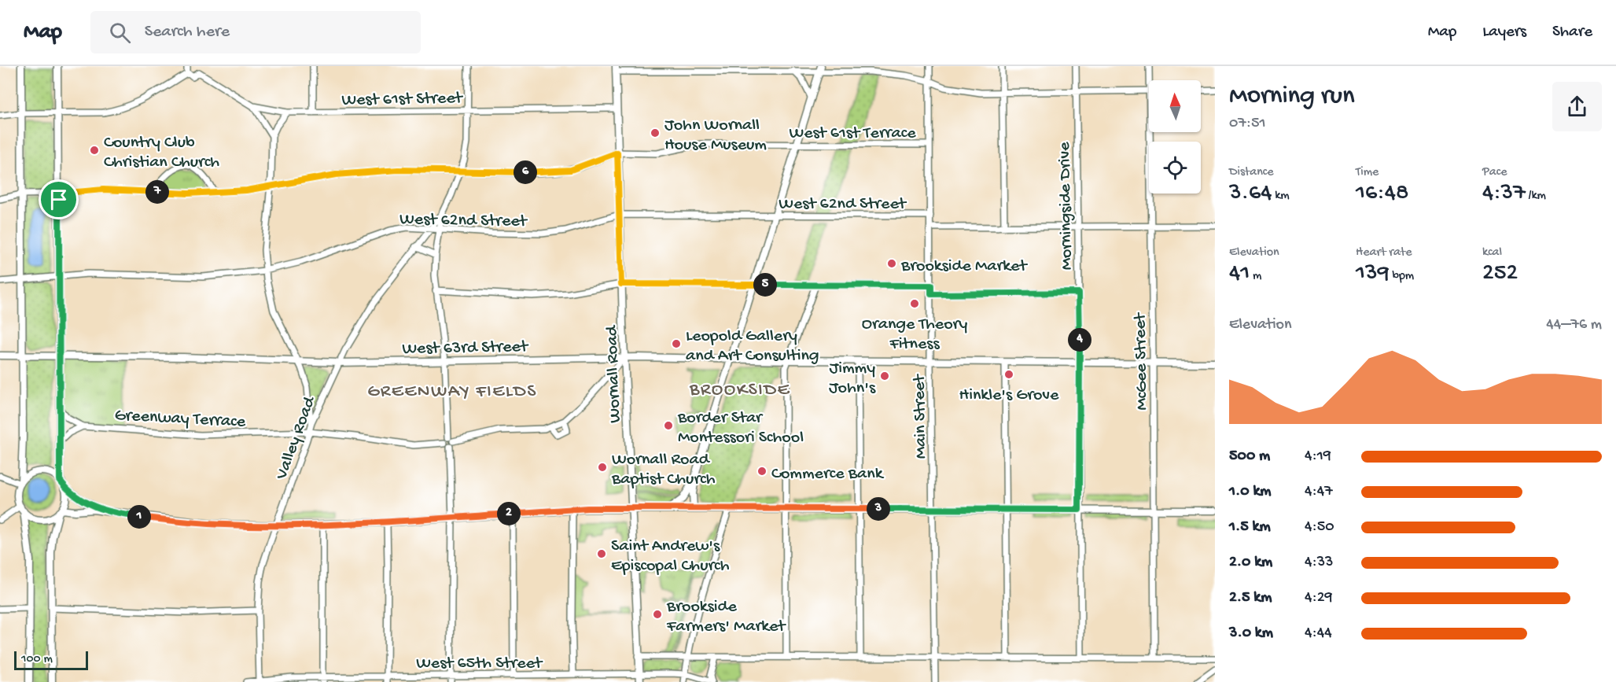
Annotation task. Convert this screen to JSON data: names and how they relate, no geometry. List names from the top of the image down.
{
  "streets": {
    "main road": ["West 63rd Street", "Wornall Road"],
    "street": [
      "West 61st Street",
      "West 61st Terrace",
      "West 62nd Street",
      "Morningside Drive",
      "McGee Street",
      "Greenway Terrace",
      "Main Street",
      "Valley Road",
      "West 65th Street"
    ]
  },
  "crossings": [
    ["West 61st Street", "Wornall Road"],
    ["West 61st Terrace", "Wornall Road"],
    ["West 61st Terrace", "Main Street"],
    ["West 62nd Street", "Wornall Road"],
    ["West 62nd Street", "Main Street"],
    ["West 62nd Street", "Valley Road"],
    ["Morningside Drive", "West 63rd Street"],
    ["West 63rd Street", "McGee Street"],
    ["West 63rd Street", "Wornall Road"],
    ["West 63rd Street", "Main Street"],
    ["West 63rd Street", "Valley Road"],
    ["Wornall Road", "West 65th Street"],
    ["Greenway Terrace", "Valley Road"],
    ["Valley Road", "West 65th Street"]
  ],
  "districts": ["BROOKSIDE", "GREENWAY FIELDS"],
  "places": [
    "John Wornall House Museum",
    "Country Club Christian Church",
    "Brookside Market",
    "Orange Theory Fitness",
    "Leopold Gallery and Art Consulting",
    "Hinkle's Grove",
    "Jimmy John's",
    "Border Star Montessori School",
    "Wornall Road Baptist Church",
    "Commerce Bank",
    "Saint Andrew's Episcopal Church",
    "Brookside Farmers' Market"
  ],
  "scale_bar": "100 m",
  "north": "top",
  "page": {
    "header": "Map",
    "search": "Search here",
    "nav": ["Map", "Layers", "Share"],
    "heading": ["Morning run", "07:51"],
    "stats": [
      ["Distance", "3.64 km"],
      ["Time", "16:48"],
      ["Pace", "4:37 /km"],
      ["Elevation", "41 m"],
      ["Heart rate", "139 bpm"],
      ["kcal", "252"]
    ],
    "pins": [
      "6",
      "7",
      "5",
      "4",
      "3",
      "2",
      "1"
    ],
    "chart": ["Elevation", "44–76 m"],
    "list": [
      {
        "name": "500 m",
        "note": "4:19"
      },
      {
        "name": "1.0 km",
        "note": "4:47"
      },
      {
        "name": "1.5 km",
        "note": "4:50"
      },
      {
        "name": "2.0 km",
        "note": "4:33"
      },
      {
        "name": "2.5 km",
        "note": "4:29"
      },
      {
        "name": "3.0 km",
        "note": "4:44"
      }
    ],
    "scale": "100 m"
  }
}
